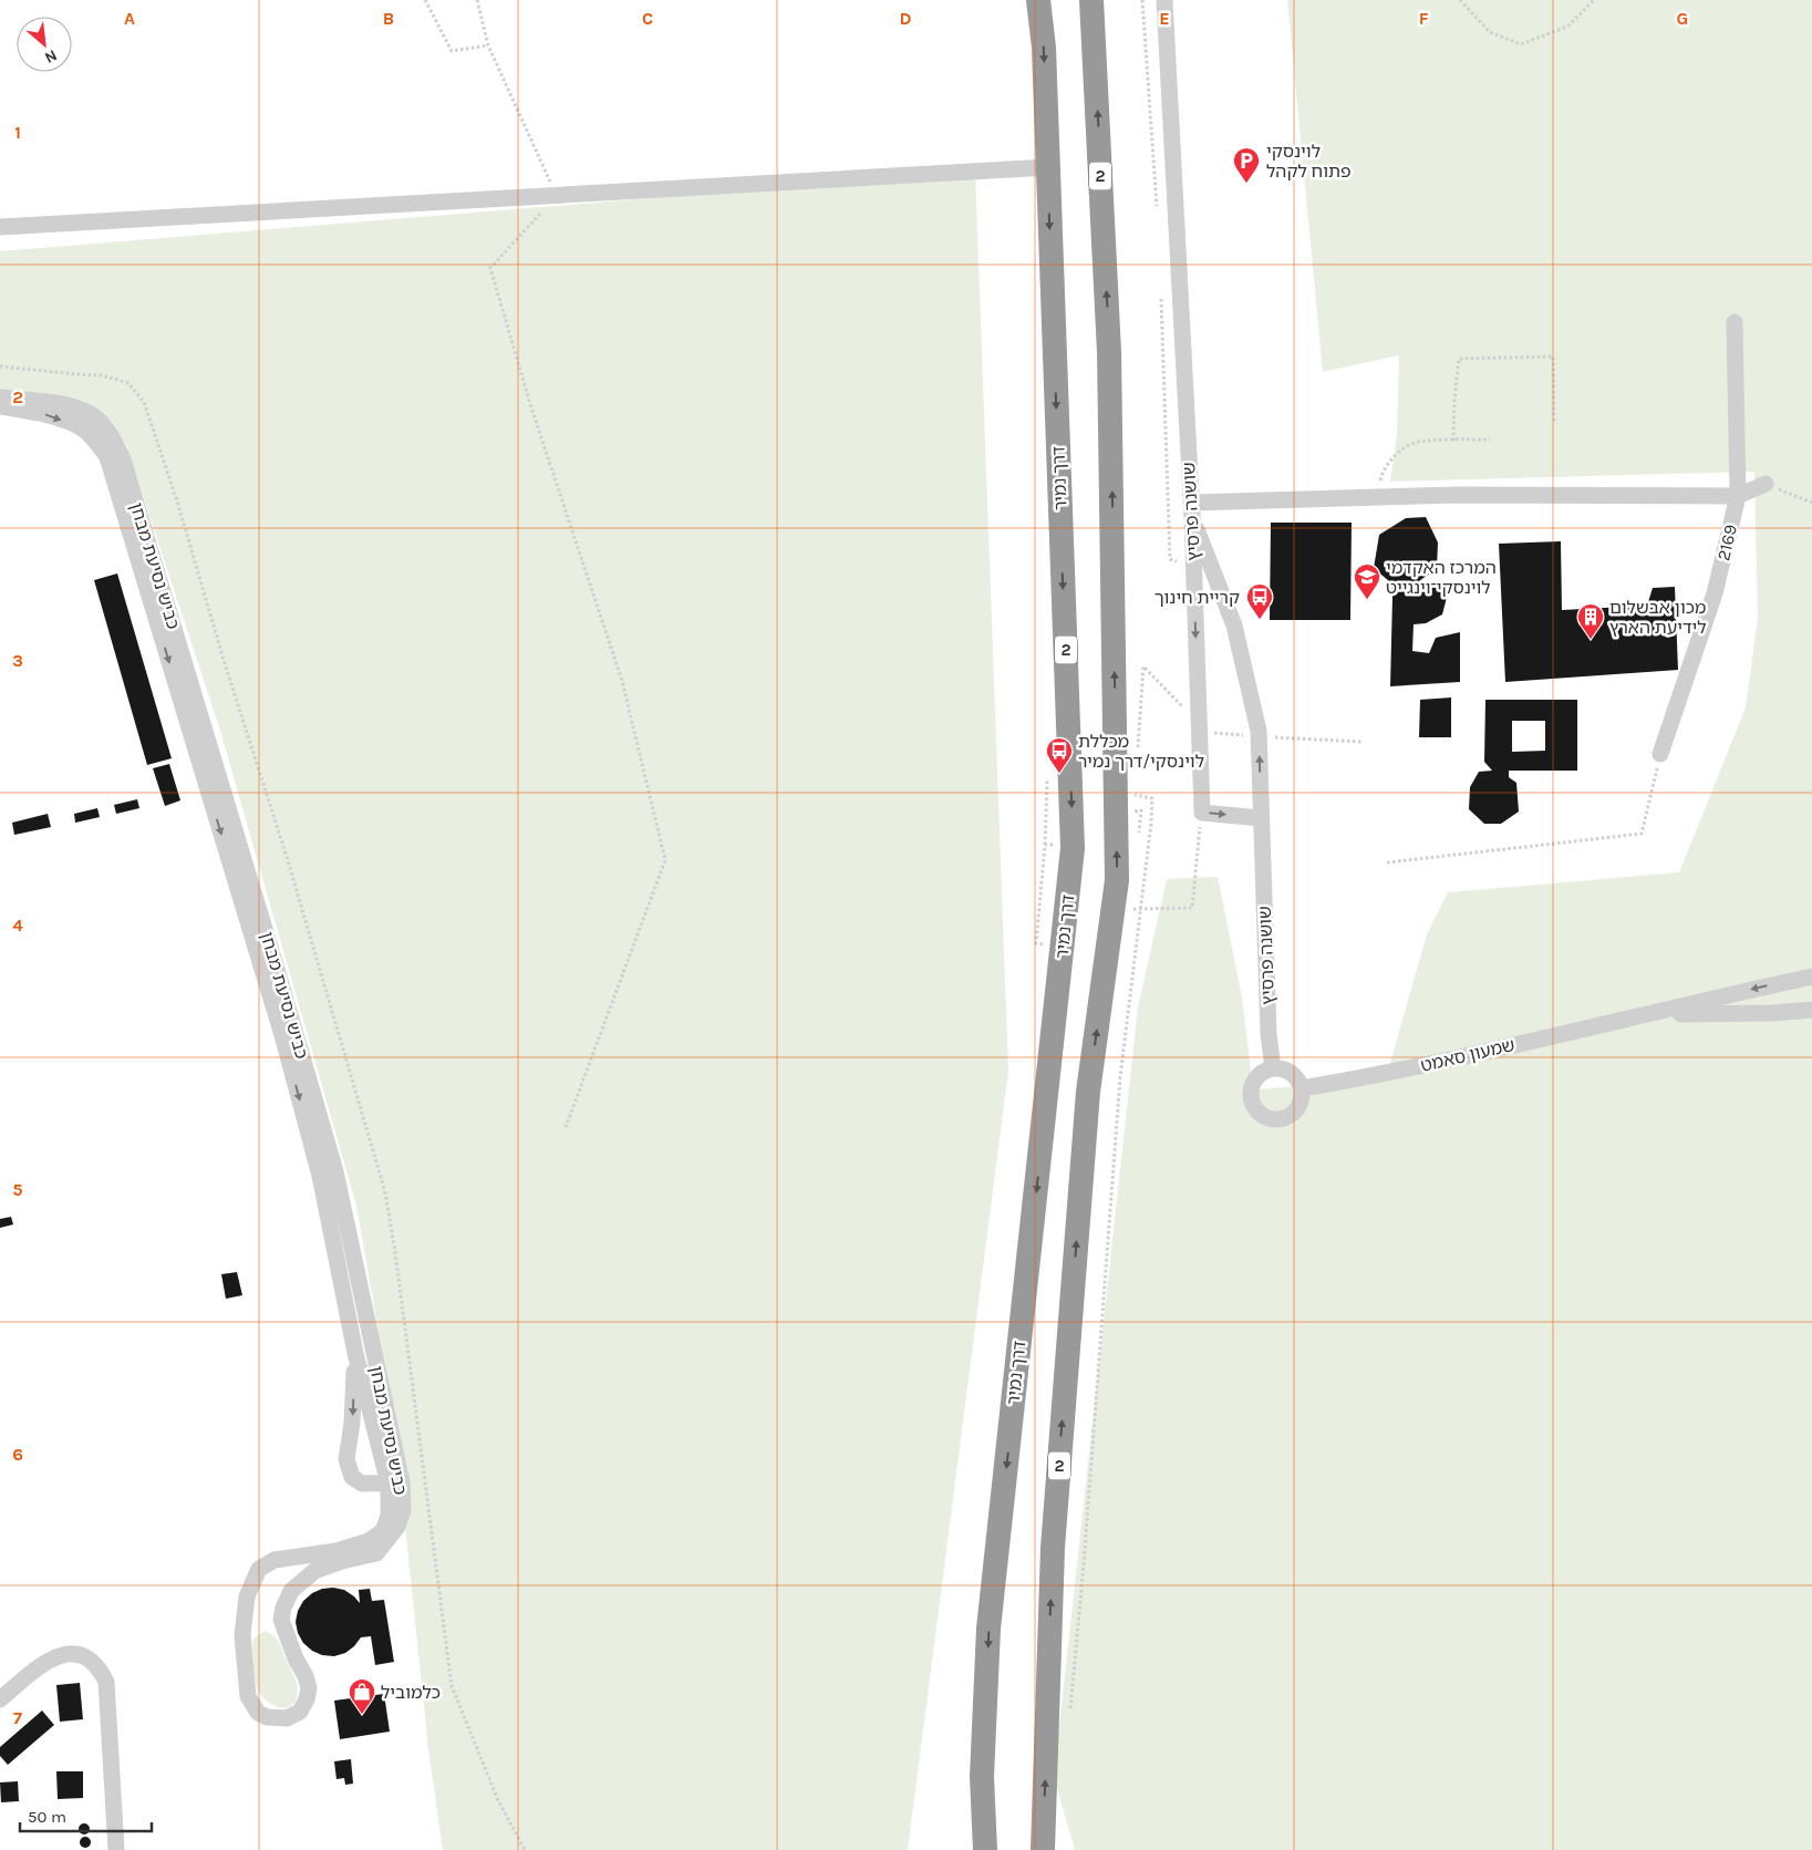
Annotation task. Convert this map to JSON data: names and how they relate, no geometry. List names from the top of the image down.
{
  "streets": {
    "highway": ["2", "דרך נמיר"],
    "street": [
      "שושנה פרסיץ",
      "2169",
      "כביש נסיעת מבחן",
      "שמעון סאמט"
    ]
  },
  "crossings": [
    ["שושנה פרסיץ", "שמעון סאמט"]
  ],
  "places": {
    "parking": ["לוינסקי פתוח לקהל"],
    "school or university": ["המרכז האקדמי לוינסקי־וינגייט"],
    "bus stop": ["קריית חינוך", "מכללת לוינסקי/דרך נמיר"],
    "building": ["מכון אבשלום לידיעת הארץ"],
    "shop": ["כלמוביל"]
  },
  "scale_bar": "50 m",
  "north": "bottom right",
  "grid": {
    "columns": [
      "A",
      "B",
      "C",
      "D",
      "E",
      "F",
      "G"
    ],
    "rows": [
      "1",
      "2",
      "3",
      "4",
      "5",
      "6",
      "7"
    ]
  }
}
